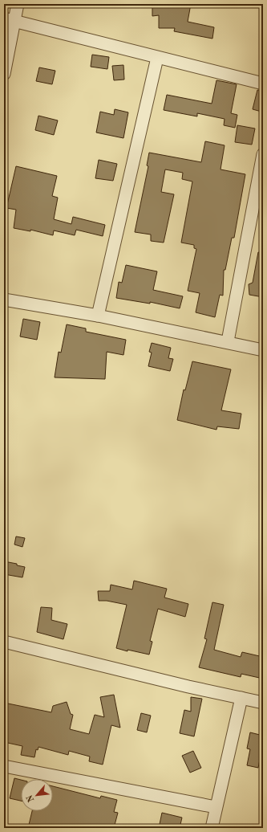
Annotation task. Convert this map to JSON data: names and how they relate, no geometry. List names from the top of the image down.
{
  "north": "bottom left"
}
